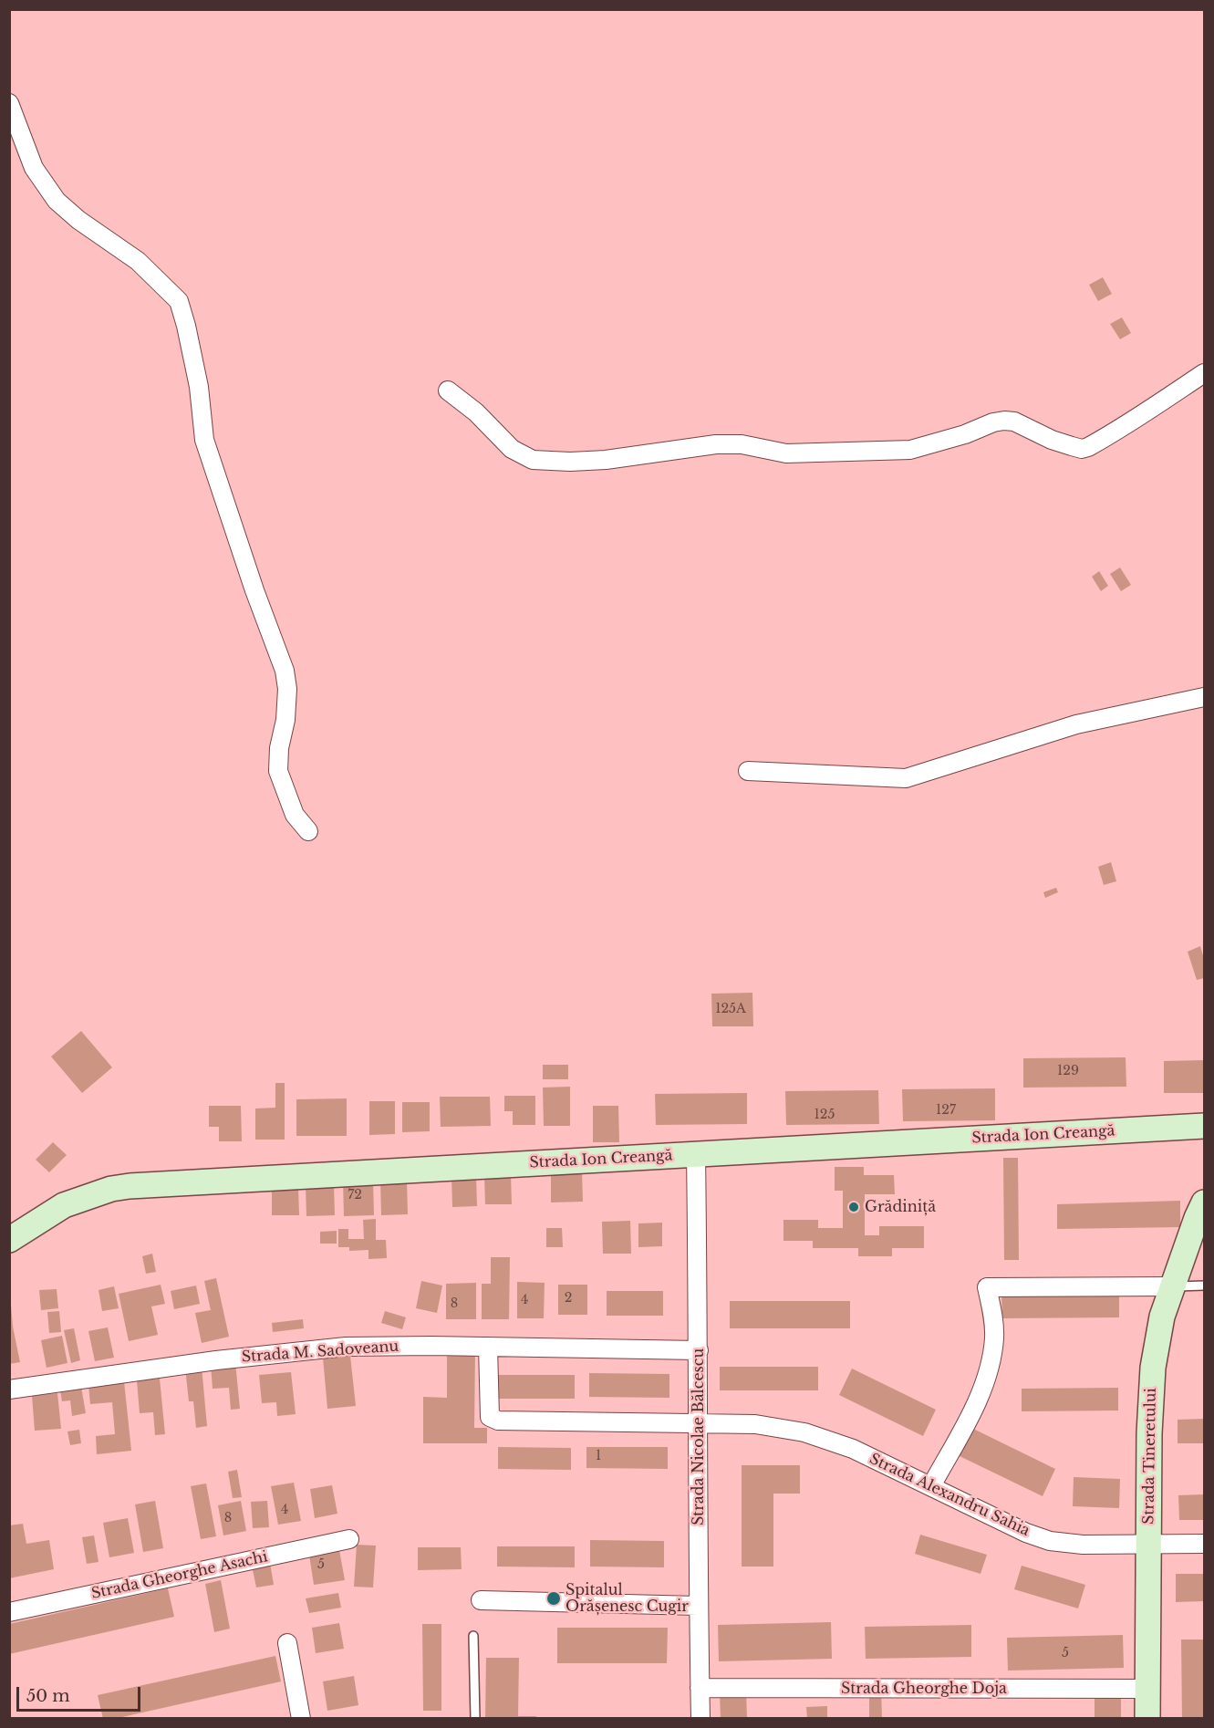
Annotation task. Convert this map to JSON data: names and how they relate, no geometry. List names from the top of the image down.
{
  "streets": {
    "street": [
      "Strada Ion Creangă",
      "Strada M. Sadoveanu",
      "Strada Nicolae Bălcescu",
      "Strada Tineretului",
      "Strada Alexandru Sahia",
      "Strada Gheorghe Asachi",
      "Strada Gheorghe Doja"
    ]
  },
  "crossings": [
    ["Strada Ion Creangă", "Strada Nicolae Bălcescu"],
    ["Strada M. Sadoveanu", "Strada Nicolae Bălcescu"],
    ["Strada M. Sadoveanu", "Strada Alexandru Sahia"],
    ["Strada Nicolae Bălcescu", "Strada Alexandru Sahia"],
    ["Strada Nicolae Bălcescu", "Strada Gheorghe Doja"],
    ["Strada Tineretului", "Strada Alexandru Sahia"],
    ["Strada Tineretului", "Strada Gheorghe Doja"]
  ],
  "places": ["Grădiniță", "Spitalul Orășenesc Cugir"],
  "house_numbers": [
    "125A",
    "129",
    "127",
    "125",
    "72",
    "2",
    "4",
    "8",
    "1",
    "4",
    "8",
    "5",
    "5"
  ],
  "scale_bar": "50 m"
}
